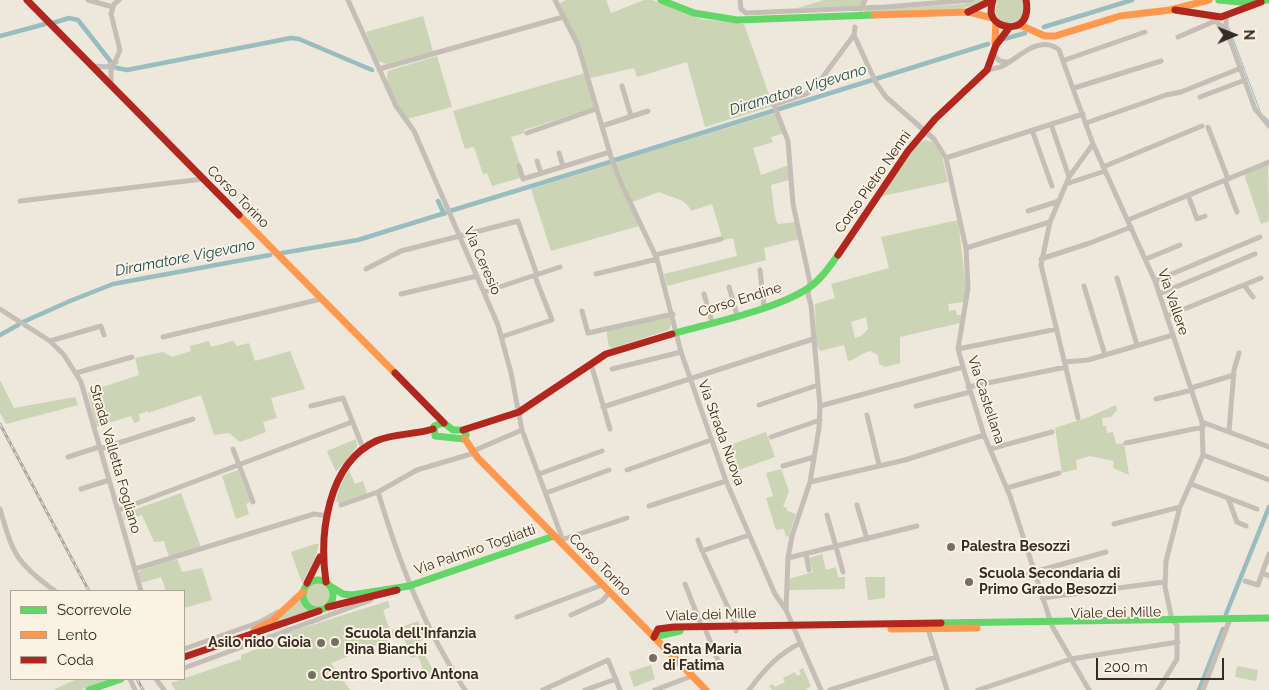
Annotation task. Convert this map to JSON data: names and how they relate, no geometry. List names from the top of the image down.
{
  "streets": {
    "main road": [
      "Corso Pietro Nenni",
      "Corso Torino",
      "Corso Endine",
      "Via Palmiro Togliatti",
      "Viale dei Mille"
    ],
    "street": [
      "Via Ceresio",
      "Via Vallere",
      "Via Castellana",
      "Via Strada Nuova",
      "Strada Valletta Fogliano"
    ]
  },
  "crossings": [
    ["Corso Pietro Nenni", "Corso Endine"],
    ["Corso Pietro Nenni", "Via Castellana"],
    ["Corso Torino", "Via Ceresio"],
    ["Corso Torino", "Corso Endine"],
    ["Corso Torino", "Via Palmiro Togliatti"],
    ["Corso Torino", "Viale dei Mille"],
    ["Via Ceresio", "Corso Endine"],
    ["Via Ceresio", "Via Palmiro Togliatti"],
    ["Corso Endine", "Via Strada Nuova"],
    ["Via Vallere", "Viale dei Mille"],
    ["Via Castellana", "Viale dei Mille"],
    ["Via Strada Nuova", "Viale dei Mille"]
  ],
  "water": ["Diramatore Vigevano"],
  "places": [
    "Palestra Besozzi",
    "Scuola Secondaria di Primo Grado Besozzi",
    "Scuola dell'Infanzia Rina Bianchi",
    "Asilo nido Gioia",
    "Santa Maria di Fatima",
    "Centro Sportivo Antona"
  ],
  "legend": ["Scorrevole", "Lento", "Coda"],
  "scale_bar": "200 m",
  "north": "right"
}
